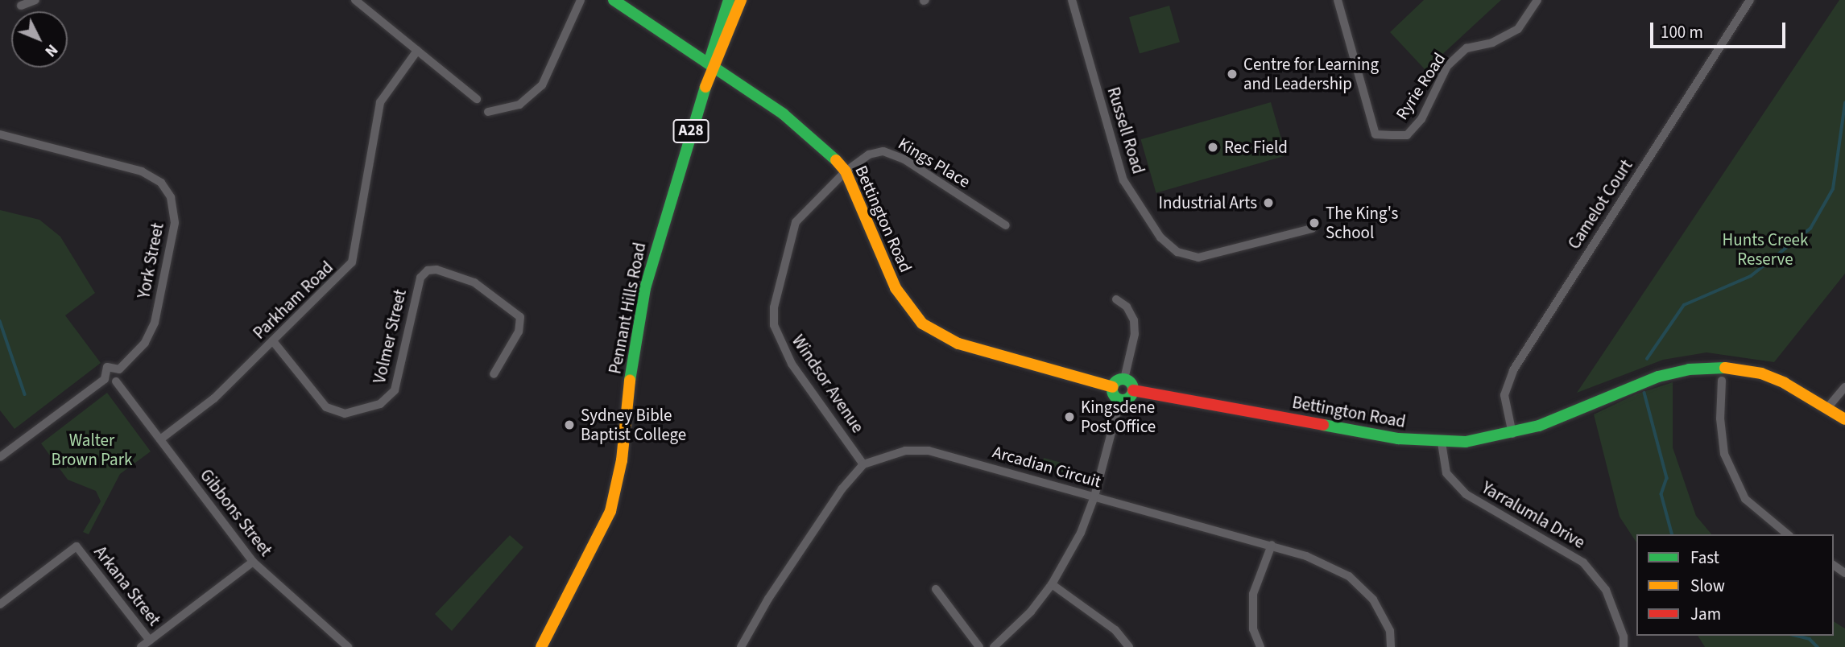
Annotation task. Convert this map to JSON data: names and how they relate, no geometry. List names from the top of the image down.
{
  "streets": {
    "main road": ["A28", "Bettington Road", "Pennant Hills Road"],
    "street": [
      "Ryrie Road",
      "Russell Road",
      "Kings Place",
      "Camelot Court",
      "York Street",
      "Parkham Road",
      "Volmer Street",
      "Windsor Avenue",
      "Arcadian Circuit",
      "Gibbons Street",
      "Yarralumla Drive",
      "Arkana Street"
    ]
  },
  "crossings": [
    ["Kings Place", "Bettington Road"],
    ["Kings Place", "Windsor Avenue"],
    ["Camelot Court", "Bettington Road"],
    ["Bettington Road", "Pennant Hills Road"],
    ["Bettington Road", "Windsor Avenue"],
    ["Bettington Road", "Yarralumla Drive"],
    ["Parkham Road", "Volmer Street"],
    ["Parkham Road", "Gibbons Street"],
    ["Windsor Avenue", "Arcadian Circuit"]
  ],
  "parks": ["Hunts Creek Reserve", "Walter Brown Park"],
  "places": [
    "Centre for Learning and Leadership",
    "Rec Field",
    "Industrial Arts",
    "The King's School",
    "Kingsdene Post Office",
    "Sydney Bible Baptist College"
  ],
  "legend": ["Fast", "Slow", "Jam"],
  "scale_bar": "100 m",
  "north": "bottom right"
}
